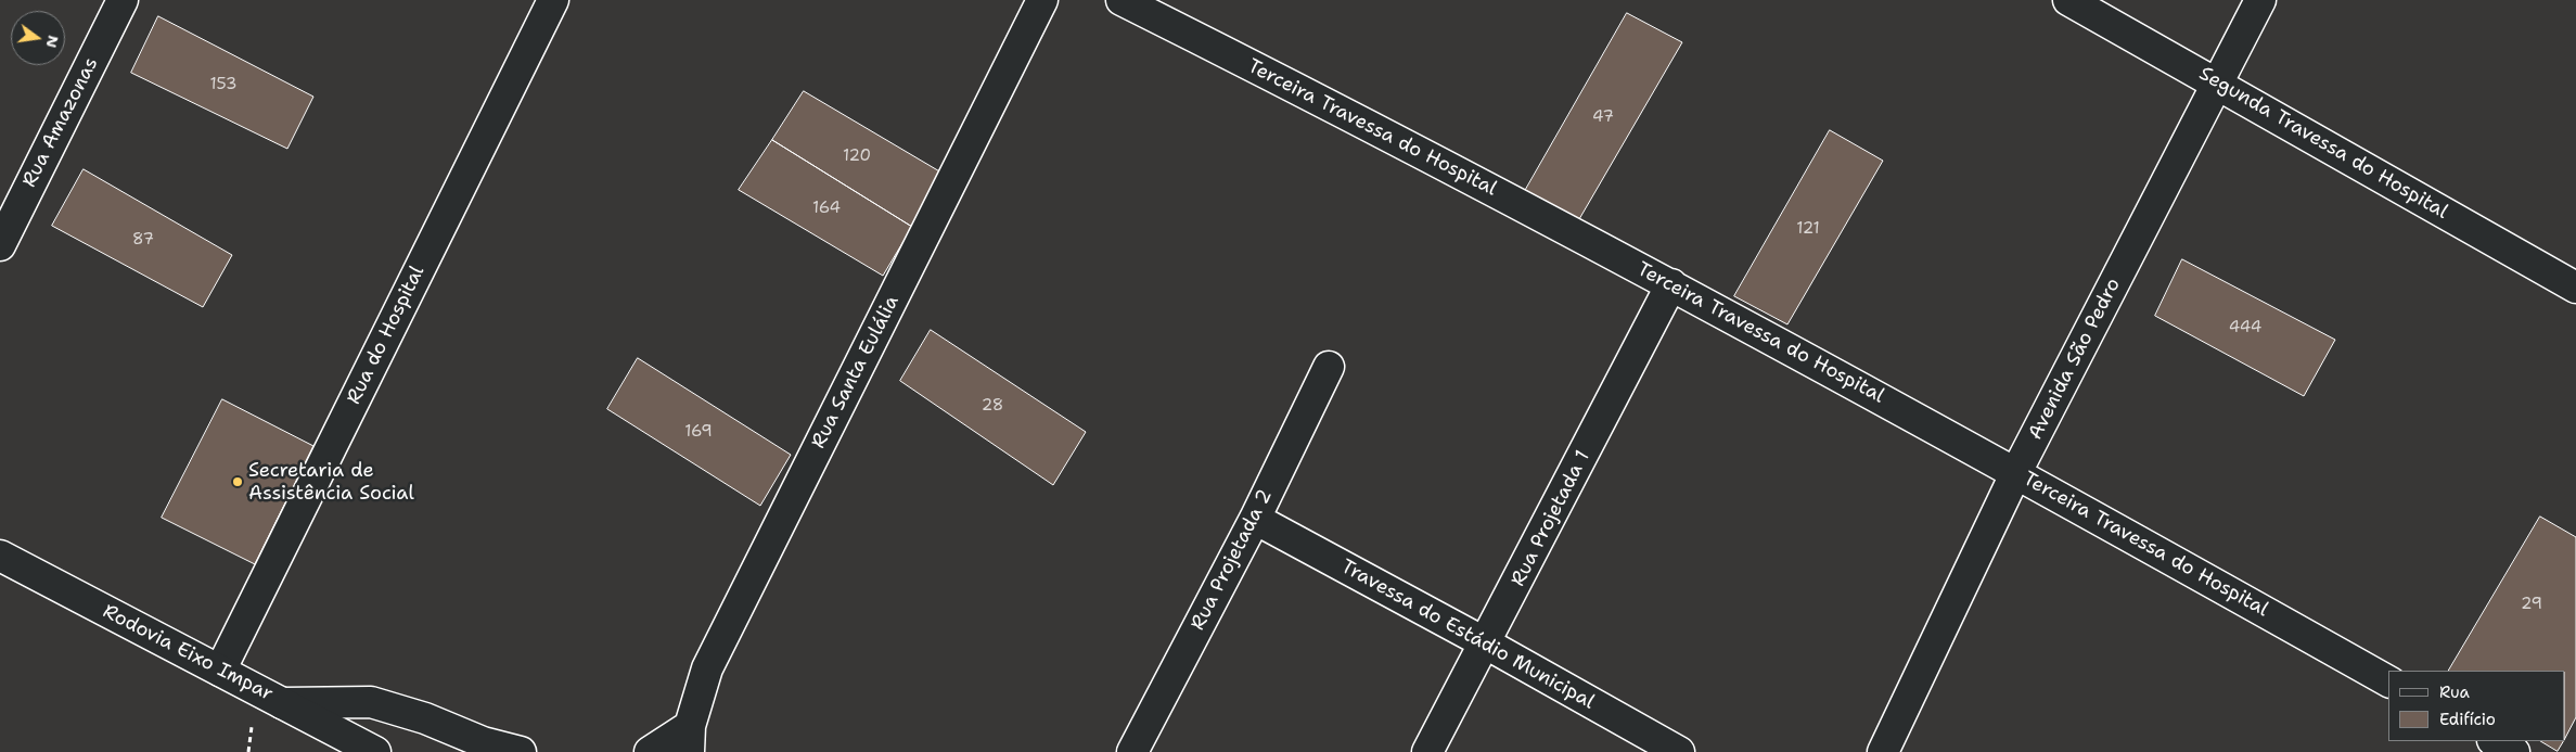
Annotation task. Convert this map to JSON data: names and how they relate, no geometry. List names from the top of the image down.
{
  "streets": {
    "street": [
      "Rua Amazonas",
      "Terceira Travessa do Hospital",
      "Segunda Travessa do Hospital",
      "Rua do Hospital",
      "Avenida São Pedro",
      "Rua Santa Eulália",
      "Rua Projetada 1",
      "Rua Projetada 2",
      "Travessa do Estádio Municipal",
      "Rodovia Eixo Impar"
    ]
  },
  "crossings": [
    ["Terceira Travessa do Hospital", "Avenida São Pedro"],
    ["Terceira Travessa do Hospital", "Rua Projetada 1"],
    ["Segunda Travessa do Hospital", "Avenida São Pedro"],
    ["Rua do Hospital", "Rodovia Eixo Impar"],
    ["Rua Projetada 1", "Travessa do Estádio Municipal"],
    ["Rua Projetada 2", "Travessa do Estádio Municipal"]
  ],
  "places": ["Secretaria de Assistência Social"],
  "house_numbers": [
    "153",
    "47",
    "120",
    "164",
    "121",
    "87",
    "444",
    "28",
    "169",
    "29"
  ],
  "legend": ["Rua", "Edifício"],
  "north": "right"
}
